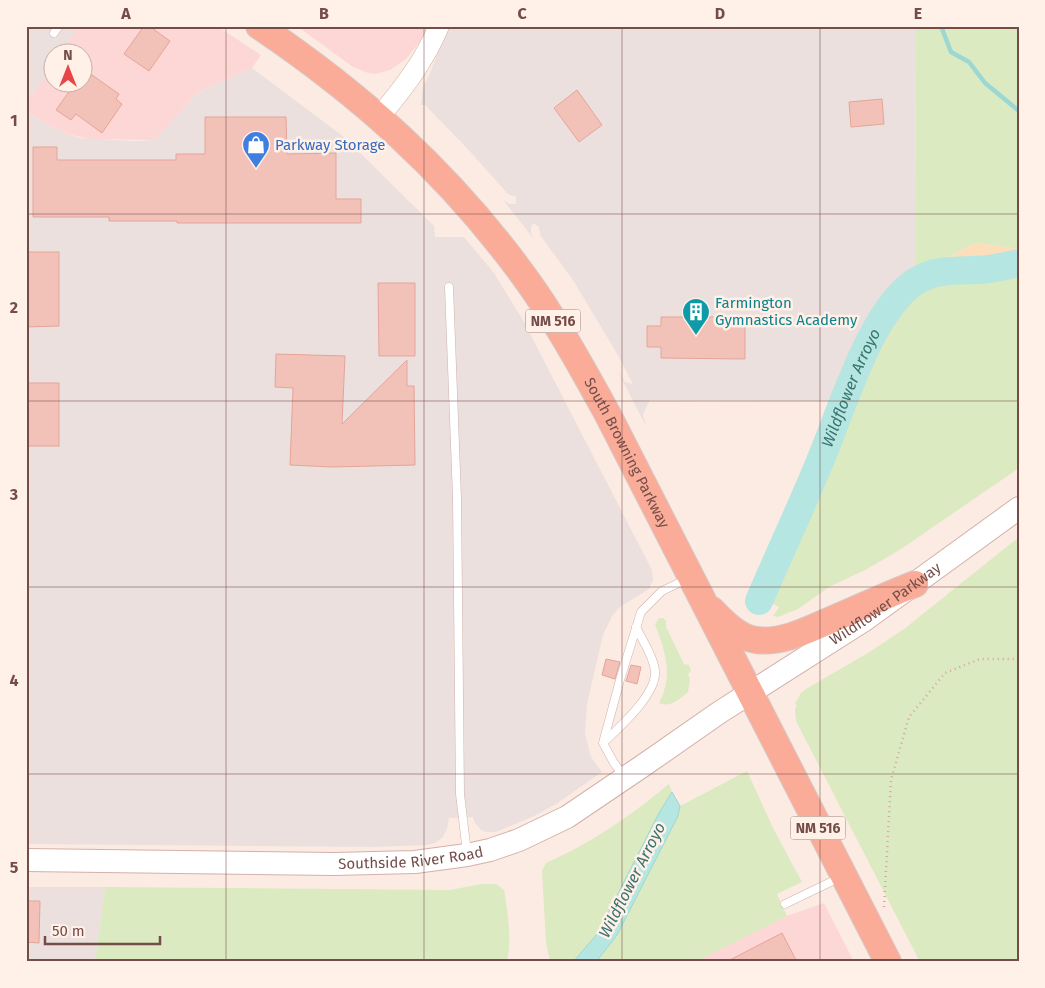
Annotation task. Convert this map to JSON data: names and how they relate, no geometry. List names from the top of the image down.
{
  "streets": {
    "highway": ["NM 516", "South Browning Parkway"],
    "main road": ["Wildflower Parkway", "Southside River Road"]
  },
  "crossings": [
    ["South Browning Parkway", "Wildflower Parkway"],
    ["South Browning Parkway", "Southside River Road"],
    ["Wildflower Parkway", "Southside River Road"]
  ],
  "water": ["Wildflower Arroyo"],
  "places": {
    "shop": ["Parkway Storage"],
    "building": ["Farmington Gymnastics Academy"]
  },
  "scale_bar": "50 m",
  "north": "top",
  "grid": {
    "columns": [
      "A",
      "B",
      "C",
      "D",
      "E"
    ],
    "rows": [
      "1",
      "2",
      "3",
      "4",
      "5"
    ]
  }
}
